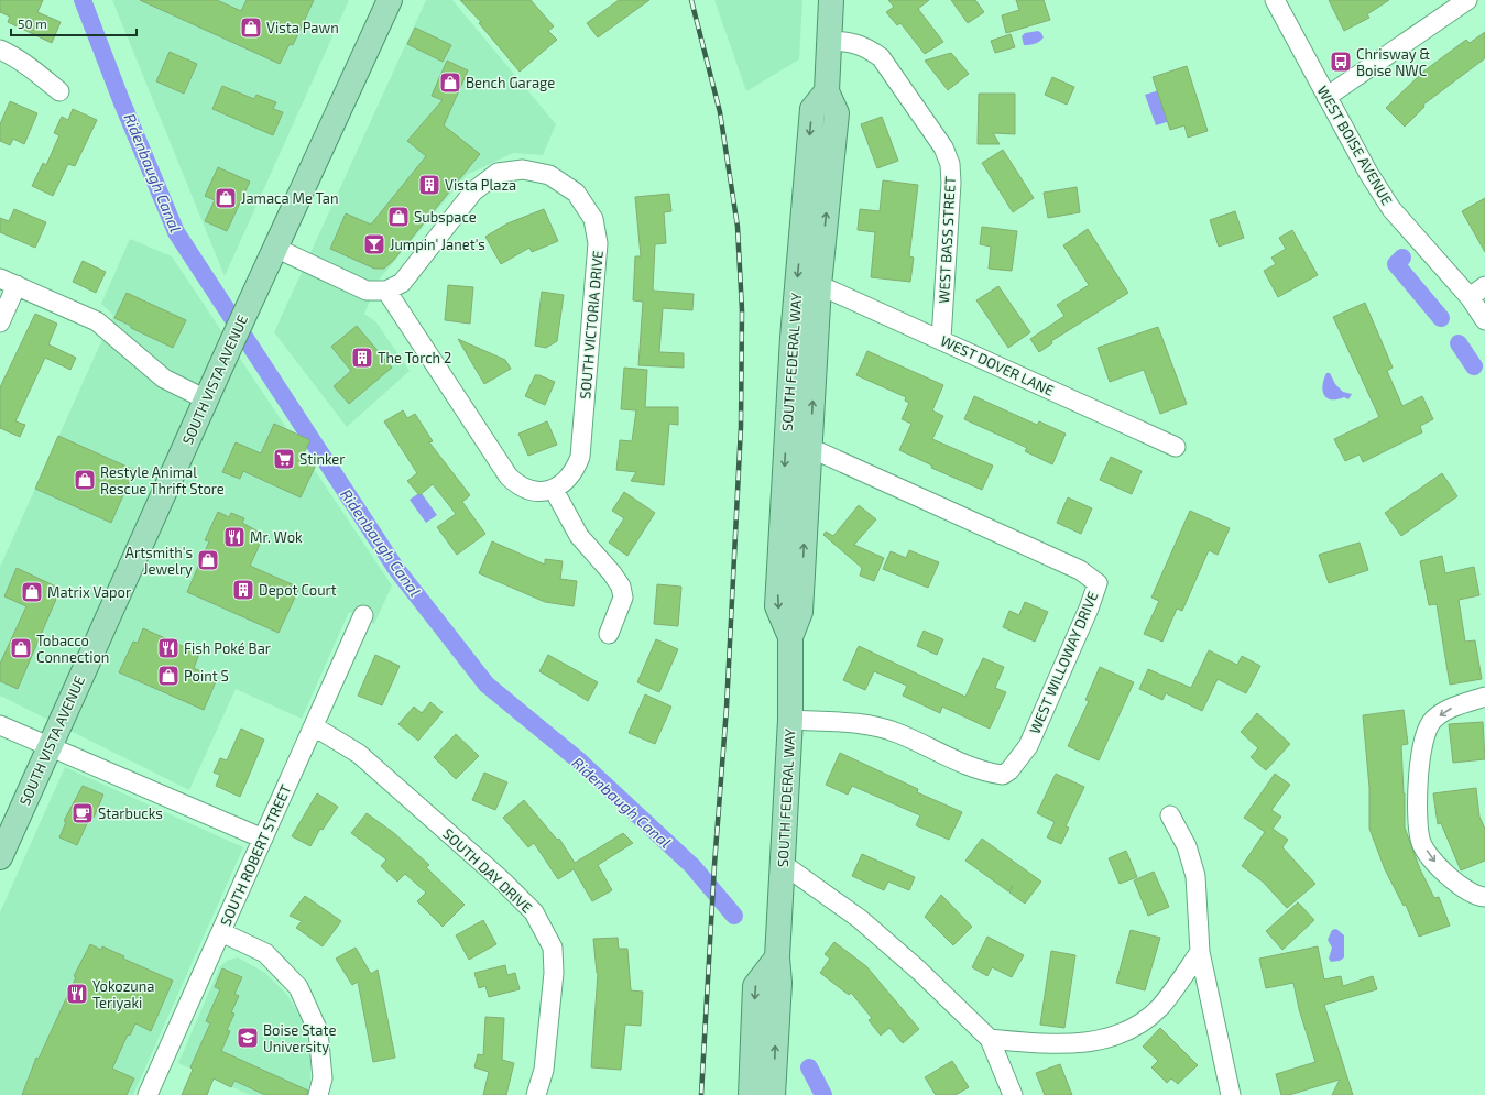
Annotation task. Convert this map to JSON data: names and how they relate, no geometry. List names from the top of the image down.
{
  "streets": {
    "main road": ["SOUTH FEDERAL WAY", "SOUTH VISTA AVENUE"],
    "street": [
      "WEST BOISE AVENUE",
      "WEST BASS STREET",
      "SOUTH VICTORIA DRIVE",
      "WEST DOVER LANE",
      "WEST WILLOWAY DRIVE",
      "SOUTH ROBERT STREET",
      "SOUTH DAY DRIVE"
    ]
  },
  "crossings": [
    ["WEST BASS STREET", "SOUTH FEDERAL WAY"],
    ["WEST BASS STREET", "WEST DOVER LANE"],
    ["SOUTH FEDERAL WAY", "WEST DOVER LANE"],
    ["SOUTH FEDERAL WAY", "WEST WILLOWAY DRIVE"],
    ["SOUTH ROBERT STREET", "SOUTH DAY DRIVE"]
  ],
  "water": ["Ridenbaugh Canal"],
  "places": {
    "shop": [
      "Vista Pawn",
      "Bench Garage",
      "Jamaca Me Tan",
      "Subspace",
      "Restyle Animal Rescue Thrift Store",
      "Artsmith's Jewelry",
      "Matrix Vapor",
      "Tobacco Connection",
      "Point S"
    ],
    "bus stop": ["Chrisway & Boise NWC"],
    "building": ["Vista Plaza", "The Torch 2", "Depot Court"],
    "bar": ["Jumpin' Janet's"],
    "supermarket": ["Stinker"],
    "restaurant": ["Mr. Wok", "Fish Poké Bar", "Yokozuna Teriyaki"],
    "cafe": ["Starbucks"],
    "school or university": ["Boise State University"]
  },
  "scale_bar": "50 m"
}
